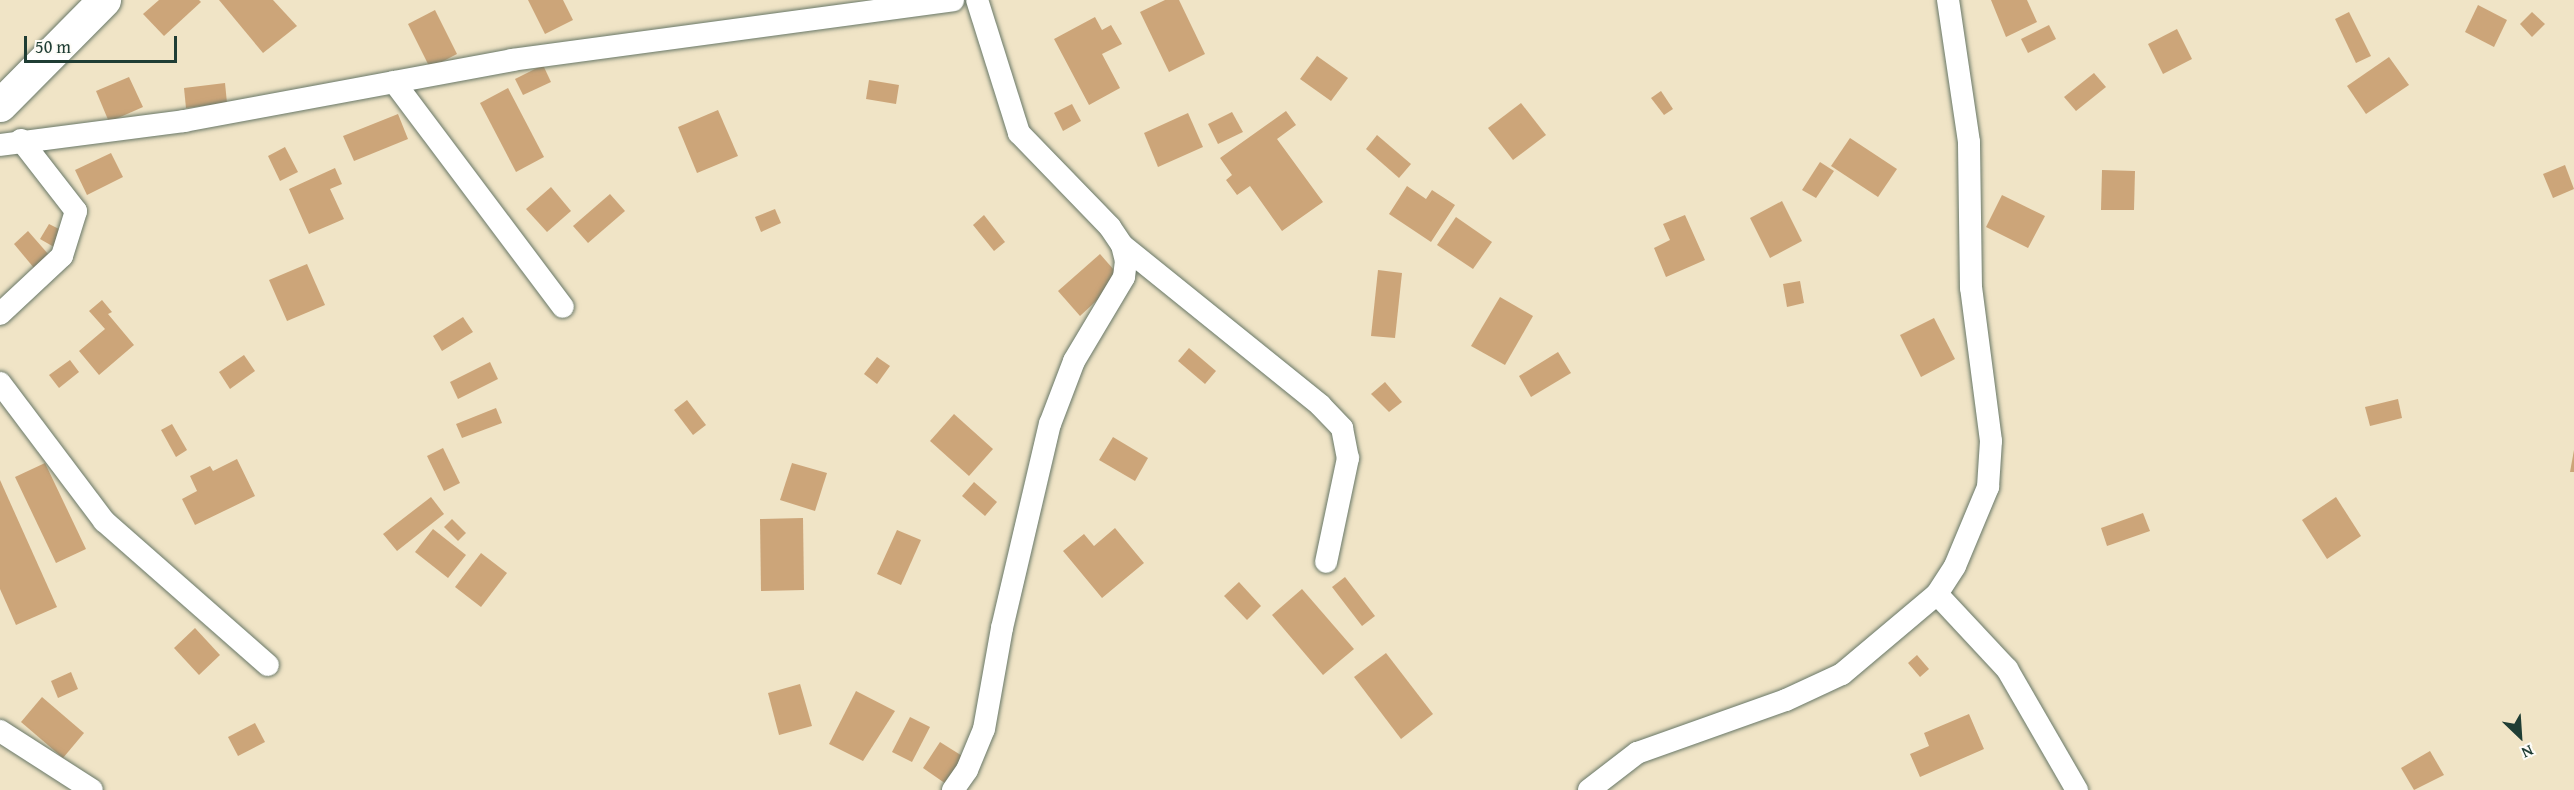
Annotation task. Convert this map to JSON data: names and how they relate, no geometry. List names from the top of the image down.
{
  "scale_bar": "50 m",
  "north": "bottom right"
}
